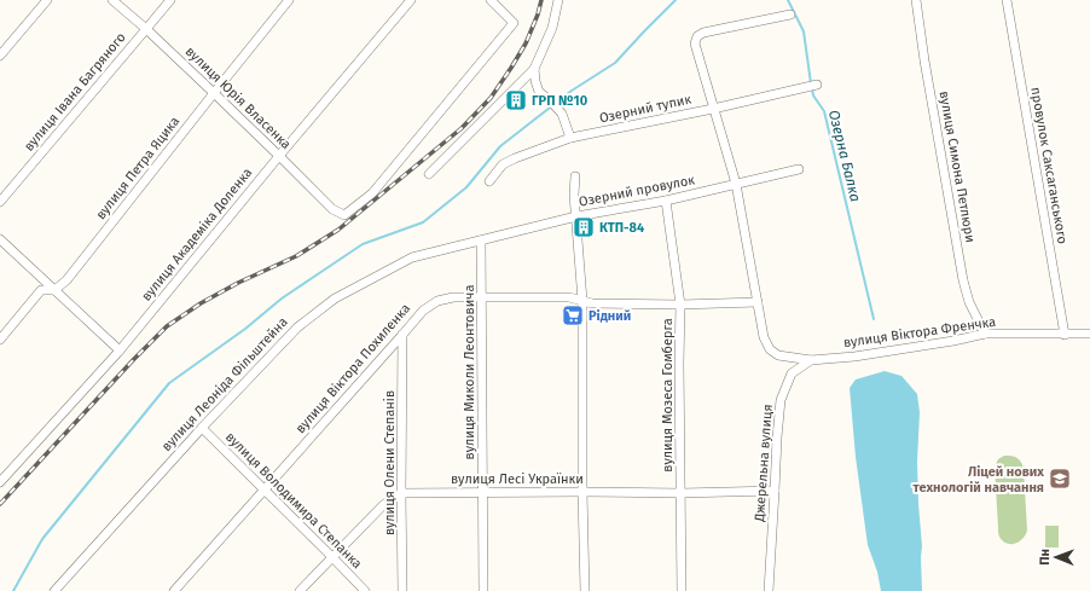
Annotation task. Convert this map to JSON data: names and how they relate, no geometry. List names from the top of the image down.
{
  "streets": {
    "street": [
      "вулиця Івана Багряного",
      "вулиця Юрія Власенка",
      "Озерний тупик",
      "провулок Саксаганського",
      "вулиця Симона Петлюри",
      "вулиця Петра Яцика",
      "Озерний провулок",
      "вулиця Академіка Доленка",
      "вулиця Віктора Френчка",
      "вулиця Віктора Похиленка",
      "вулиця Миколи Леонтовича",
      "вулиця Леоніда Фільштейна",
      "вулиця Мозеса Гомберга",
      "вулиця Олени Степанів",
      "Джерельна вулиця",
      "вулиця Лесі Українки",
      "вулиця Володимира Степанка"
    ]
  },
  "crossings": [
    ["вулиця Івана Багряного", "вулиця Юрія Власенка"],
    ["вулиця Юрія Власенка", "вулиця Петра Яцика"],
    ["вулиця Юрія Власенка", "вулиця Академіка Доленка"],
    ["провулок Саксаганського", "вулиця Віктора Френчка"],
    ["вулиця Симона Петлюри", "вулиця Віктора Френчка"],
    ["Озерний провулок", "вулиця Миколи Леонтовича"],
    ["Озерний провулок", "вулиця Леоніда Фільштейна"],
    ["Озерний провулок", "вулиця Мозеса Гомберга"],
    ["вулиця Віктора Френчка", "Джерельна вулиця"],
    ["вулиця Віктора Похиленка", "вулиця Миколи Леонтовича"],
    ["вулиця Віктора Похиленка", "вулиця Мозеса Гомберга"],
    ["вулиця Віктора Похиленка", "вулиця Олени Степанів"],
    ["вулиця Віктора Похиленка", "вулиця Володимира Степанка"],
    ["вулиця Миколи Леонтовича", "вулиця Леоніда Фільштейна"],
    ["вулиця Миколи Леонтовича", "вулиця Лесі Українки"],
    ["вулиця Леоніда Фільштейна", "вулиця Володимира Степанка"],
    ["вулиця Мозеса Гомберга", "вулиця Лесі Українки"],
    ["вулиця Олени Степанів", "вулиця Лесі Українки"],
    ["Джерельна вулиця", "вулиця Лесі Українки"]
  ],
  "water": ["Озерна Балка"],
  "places": {
    "building": ["ГРП №10", "КТП-84"],
    "supermarket": ["Рідний"],
    "school or university": ["Ліцей нових технологій навчання"]
  },
  "north": "left"
}
